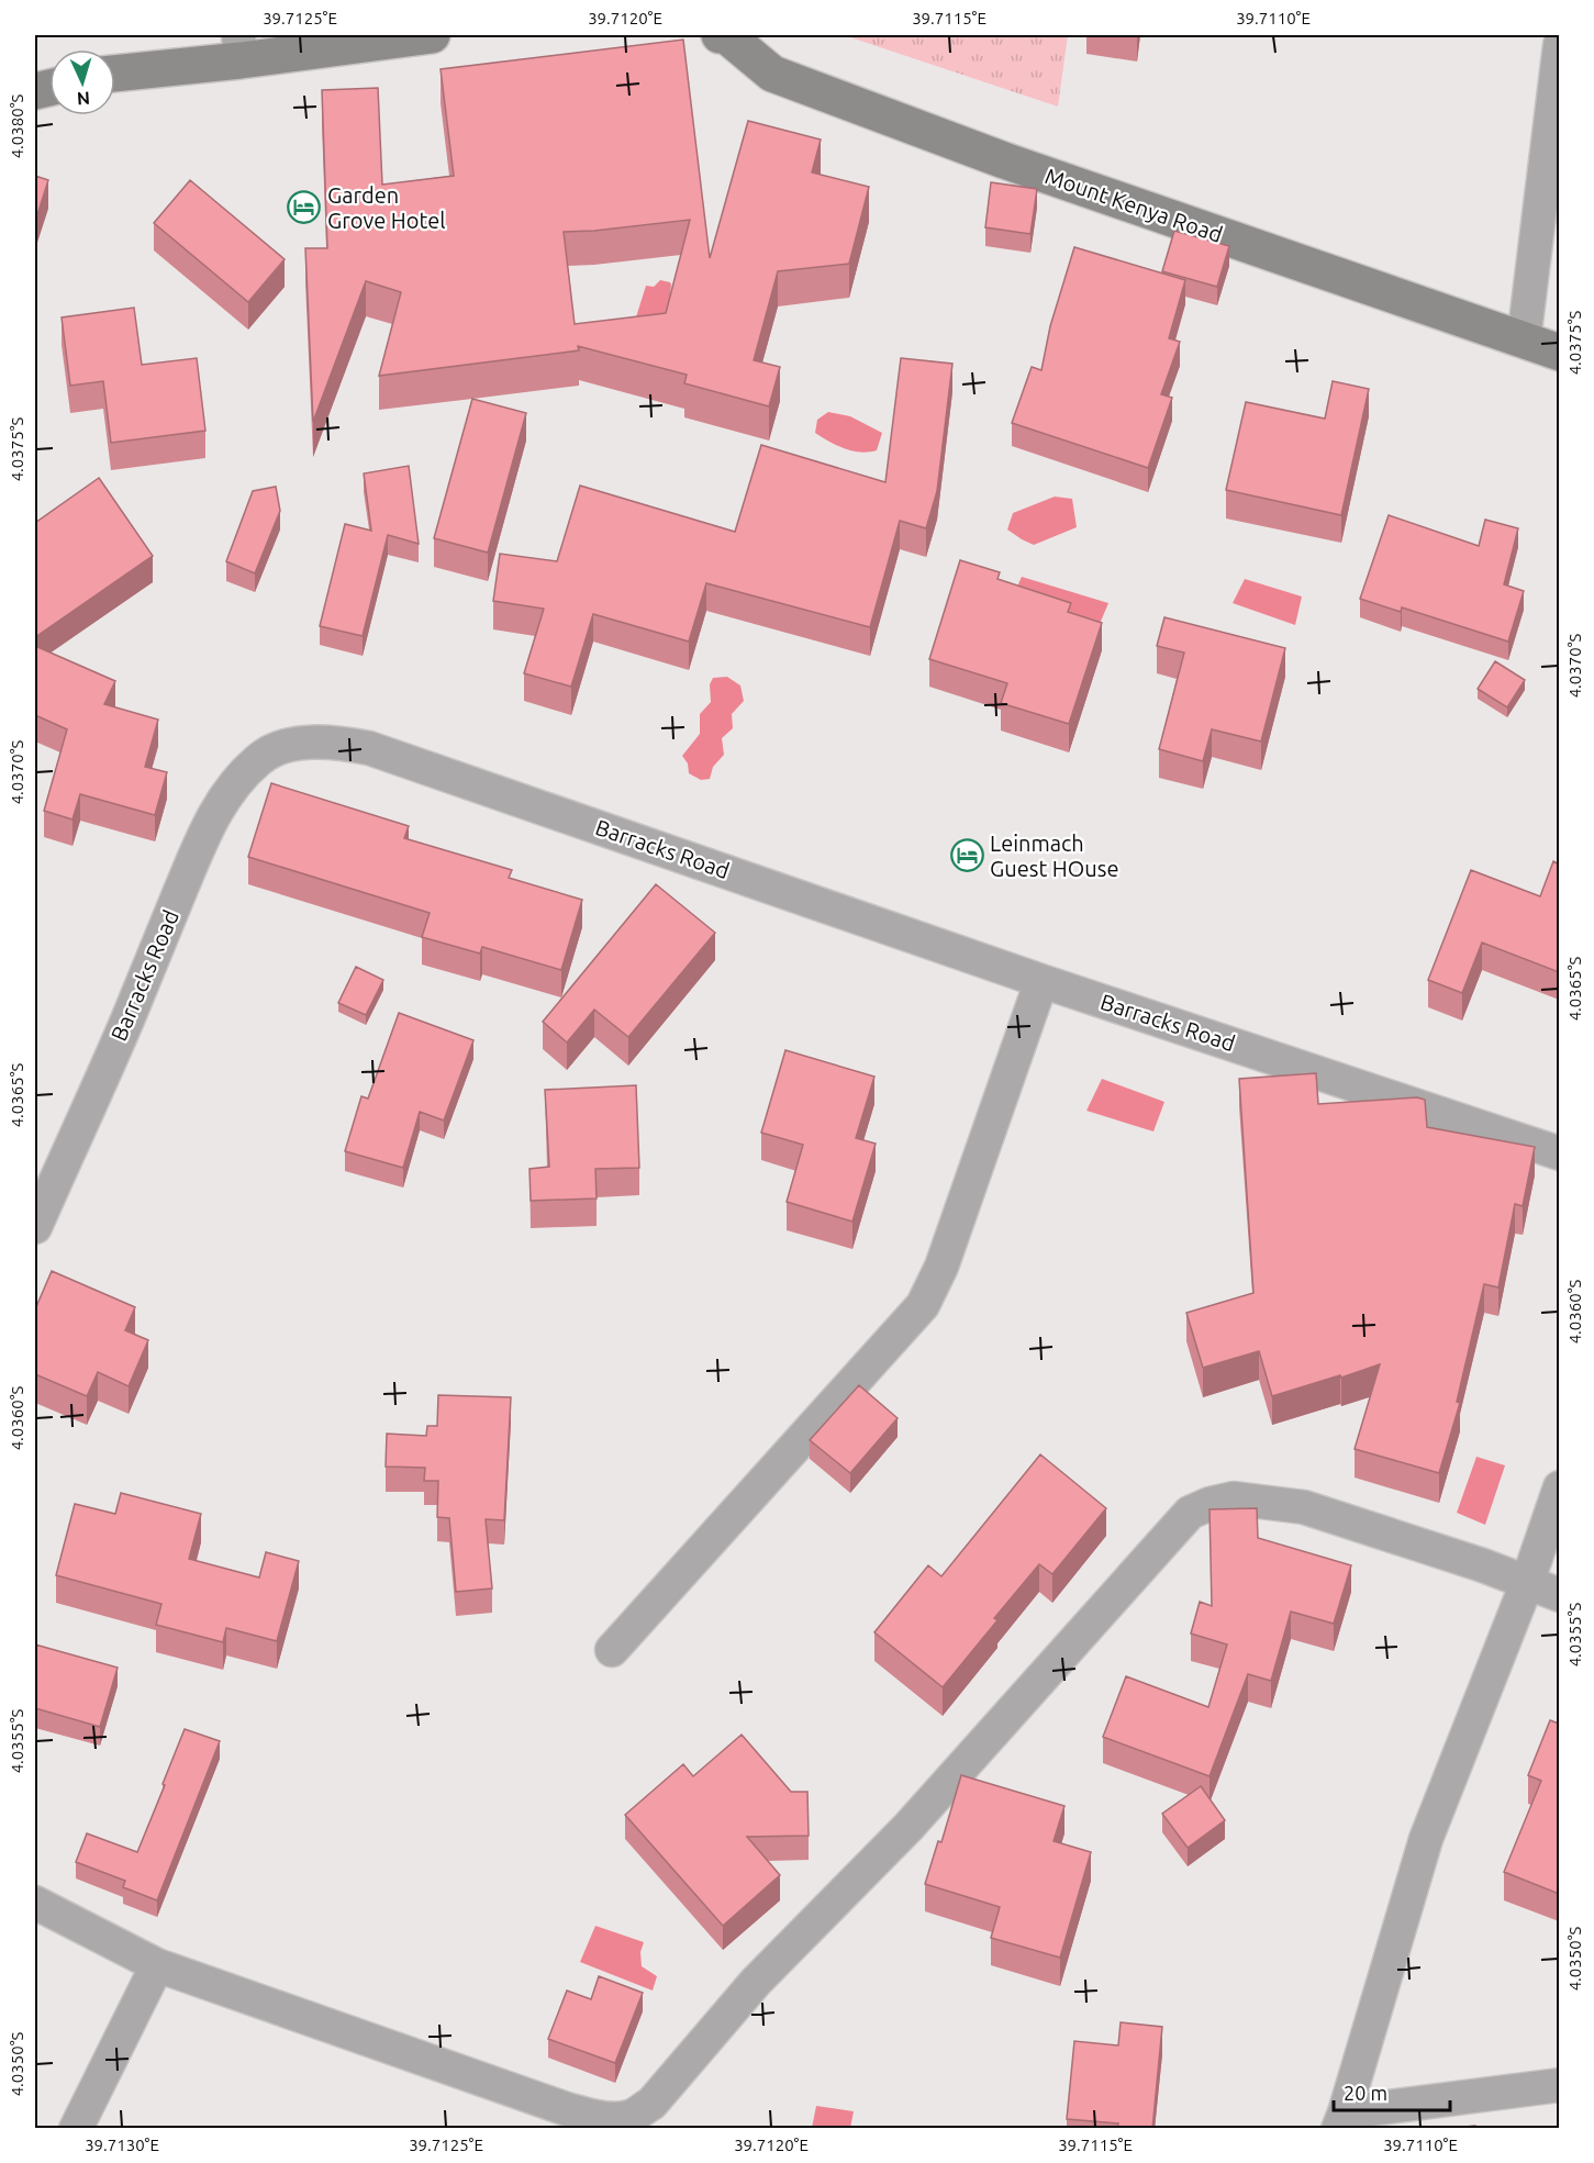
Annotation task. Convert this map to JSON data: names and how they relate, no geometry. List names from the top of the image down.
{
  "streets": {
    "main road": ["Mount Kenya Road"],
    "street": ["Barracks Road"]
  },
  "places": {
    "hotel": ["Garden Grove Hotel", "Leinmach Guest HOuse"]
  },
  "scale_bar": "20 m",
  "north": "bottom",
  "coordinates": [
    "39.7125°E",
    "39.7120°E",
    "39.7115°E",
    "39.7110°E",
    "4.0380°S",
    "4.0375°S",
    "4.0370°S",
    "4.0365°S",
    "4.0360°S",
    "4.0355°S",
    "4.0350°S",
    "39.7130°E"
  ]
}
